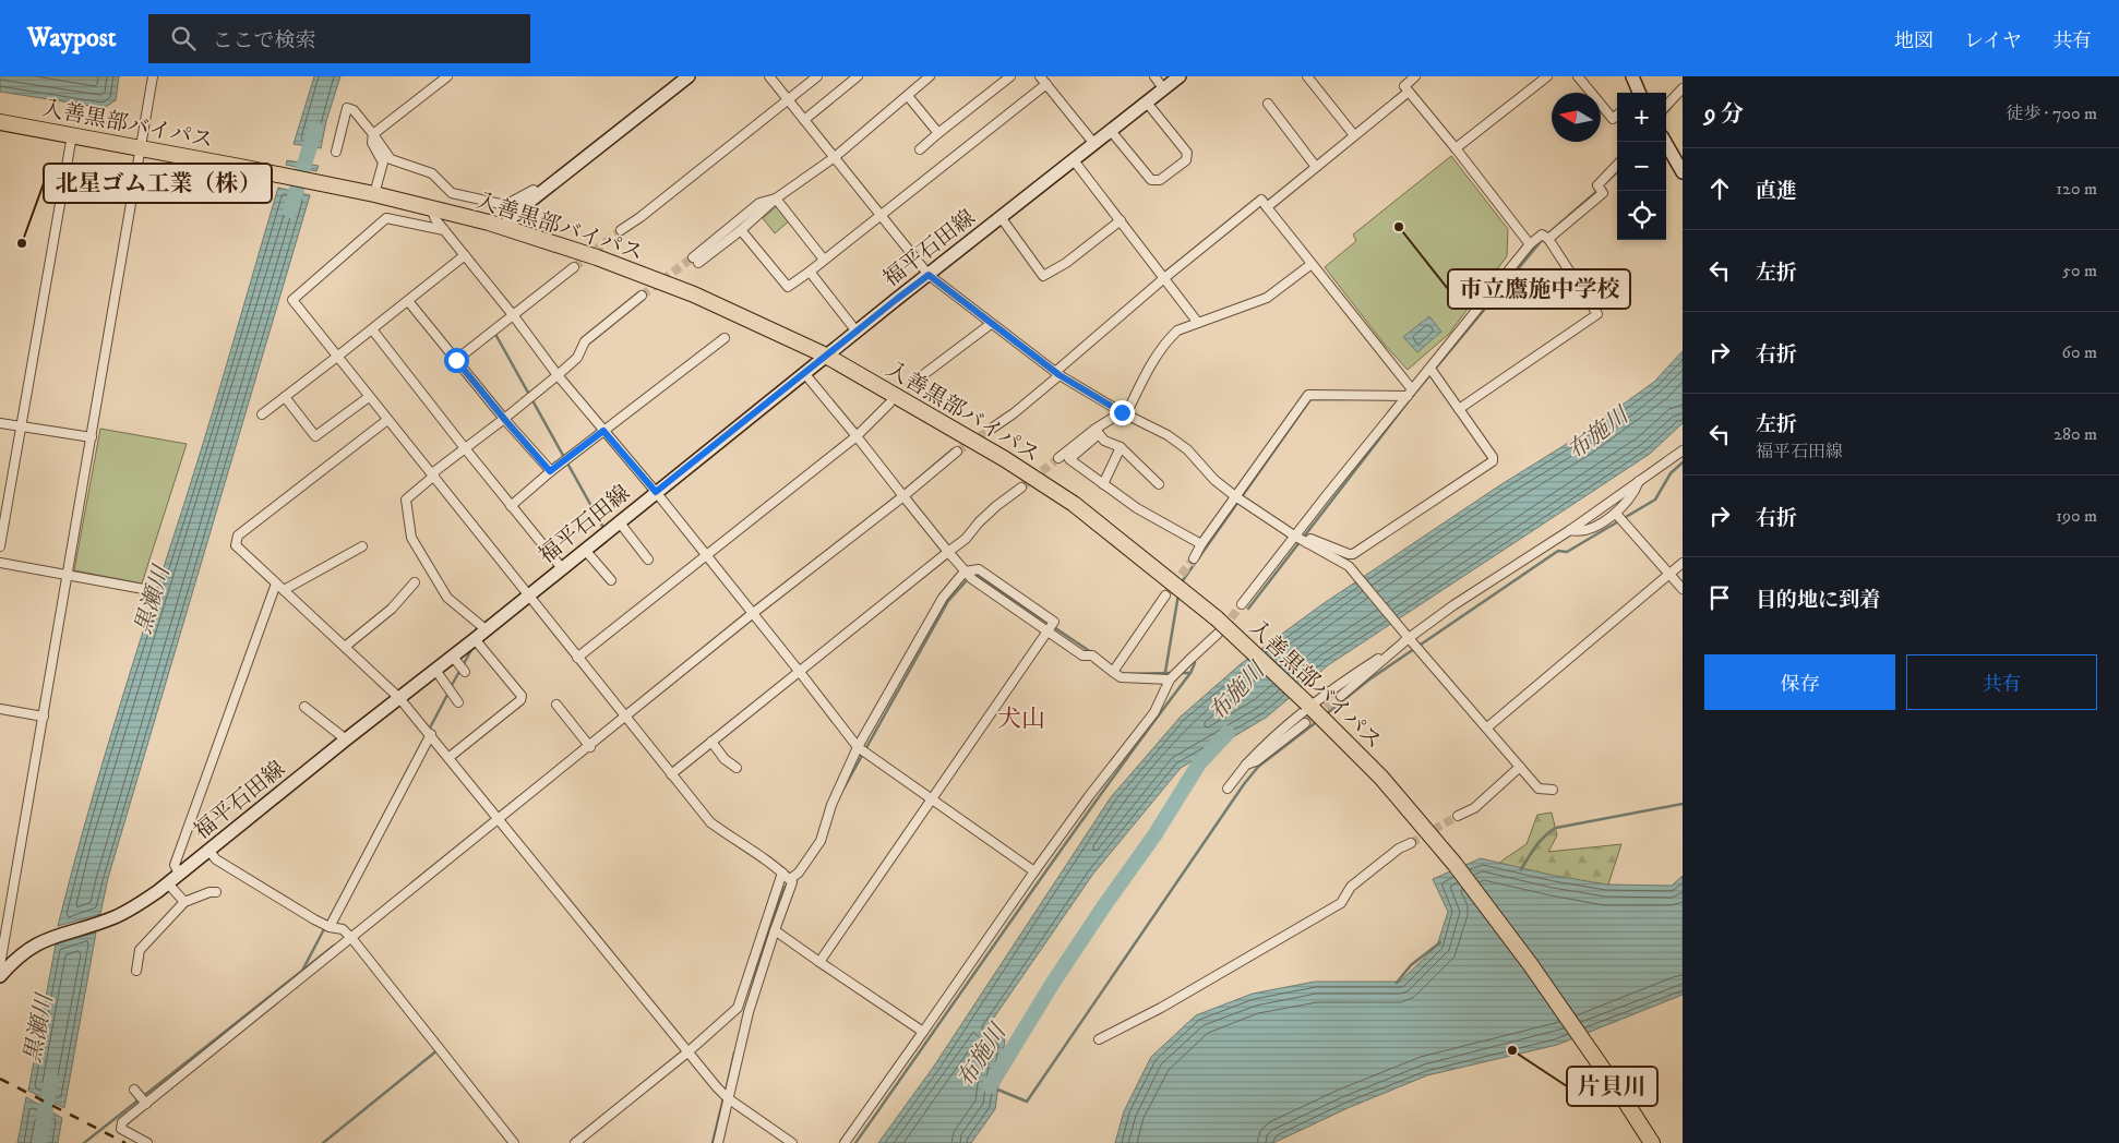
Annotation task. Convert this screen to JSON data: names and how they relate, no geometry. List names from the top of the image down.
{
  "streets": {
    "highway": ["入善黒部バイパス"],
    "main road": ["福平石田線"]
  },
  "crossings": [
    ["入善黒部バイパス", "福平石田線"]
  ],
  "districts": ["犬山"],
  "water": ["布施川", "黒瀬川"],
  "places": ["市立鷹施中学校", "北星ゴム工業（株）", "片貝川"],
  "north": "left",
  "page": {
    "header": "Waypost",
    "search": "ここで検索",
    "nav": ["地図", "レイヤ", "共有"],
    "heading": ["9 分", "徒歩 · 700 m"],
    "map_buttons": ["+", "−"],
    "list": [
      ["直進", "120 m"],
      ["左折", "50 m"],
      ["右折", "60 m"],
      ["左折", "福平石田線", "280 m"],
      ["右折", "190 m"],
      "目的地に到着"
    ],
    "buttons": ["保存", "共有"]
  }
}
